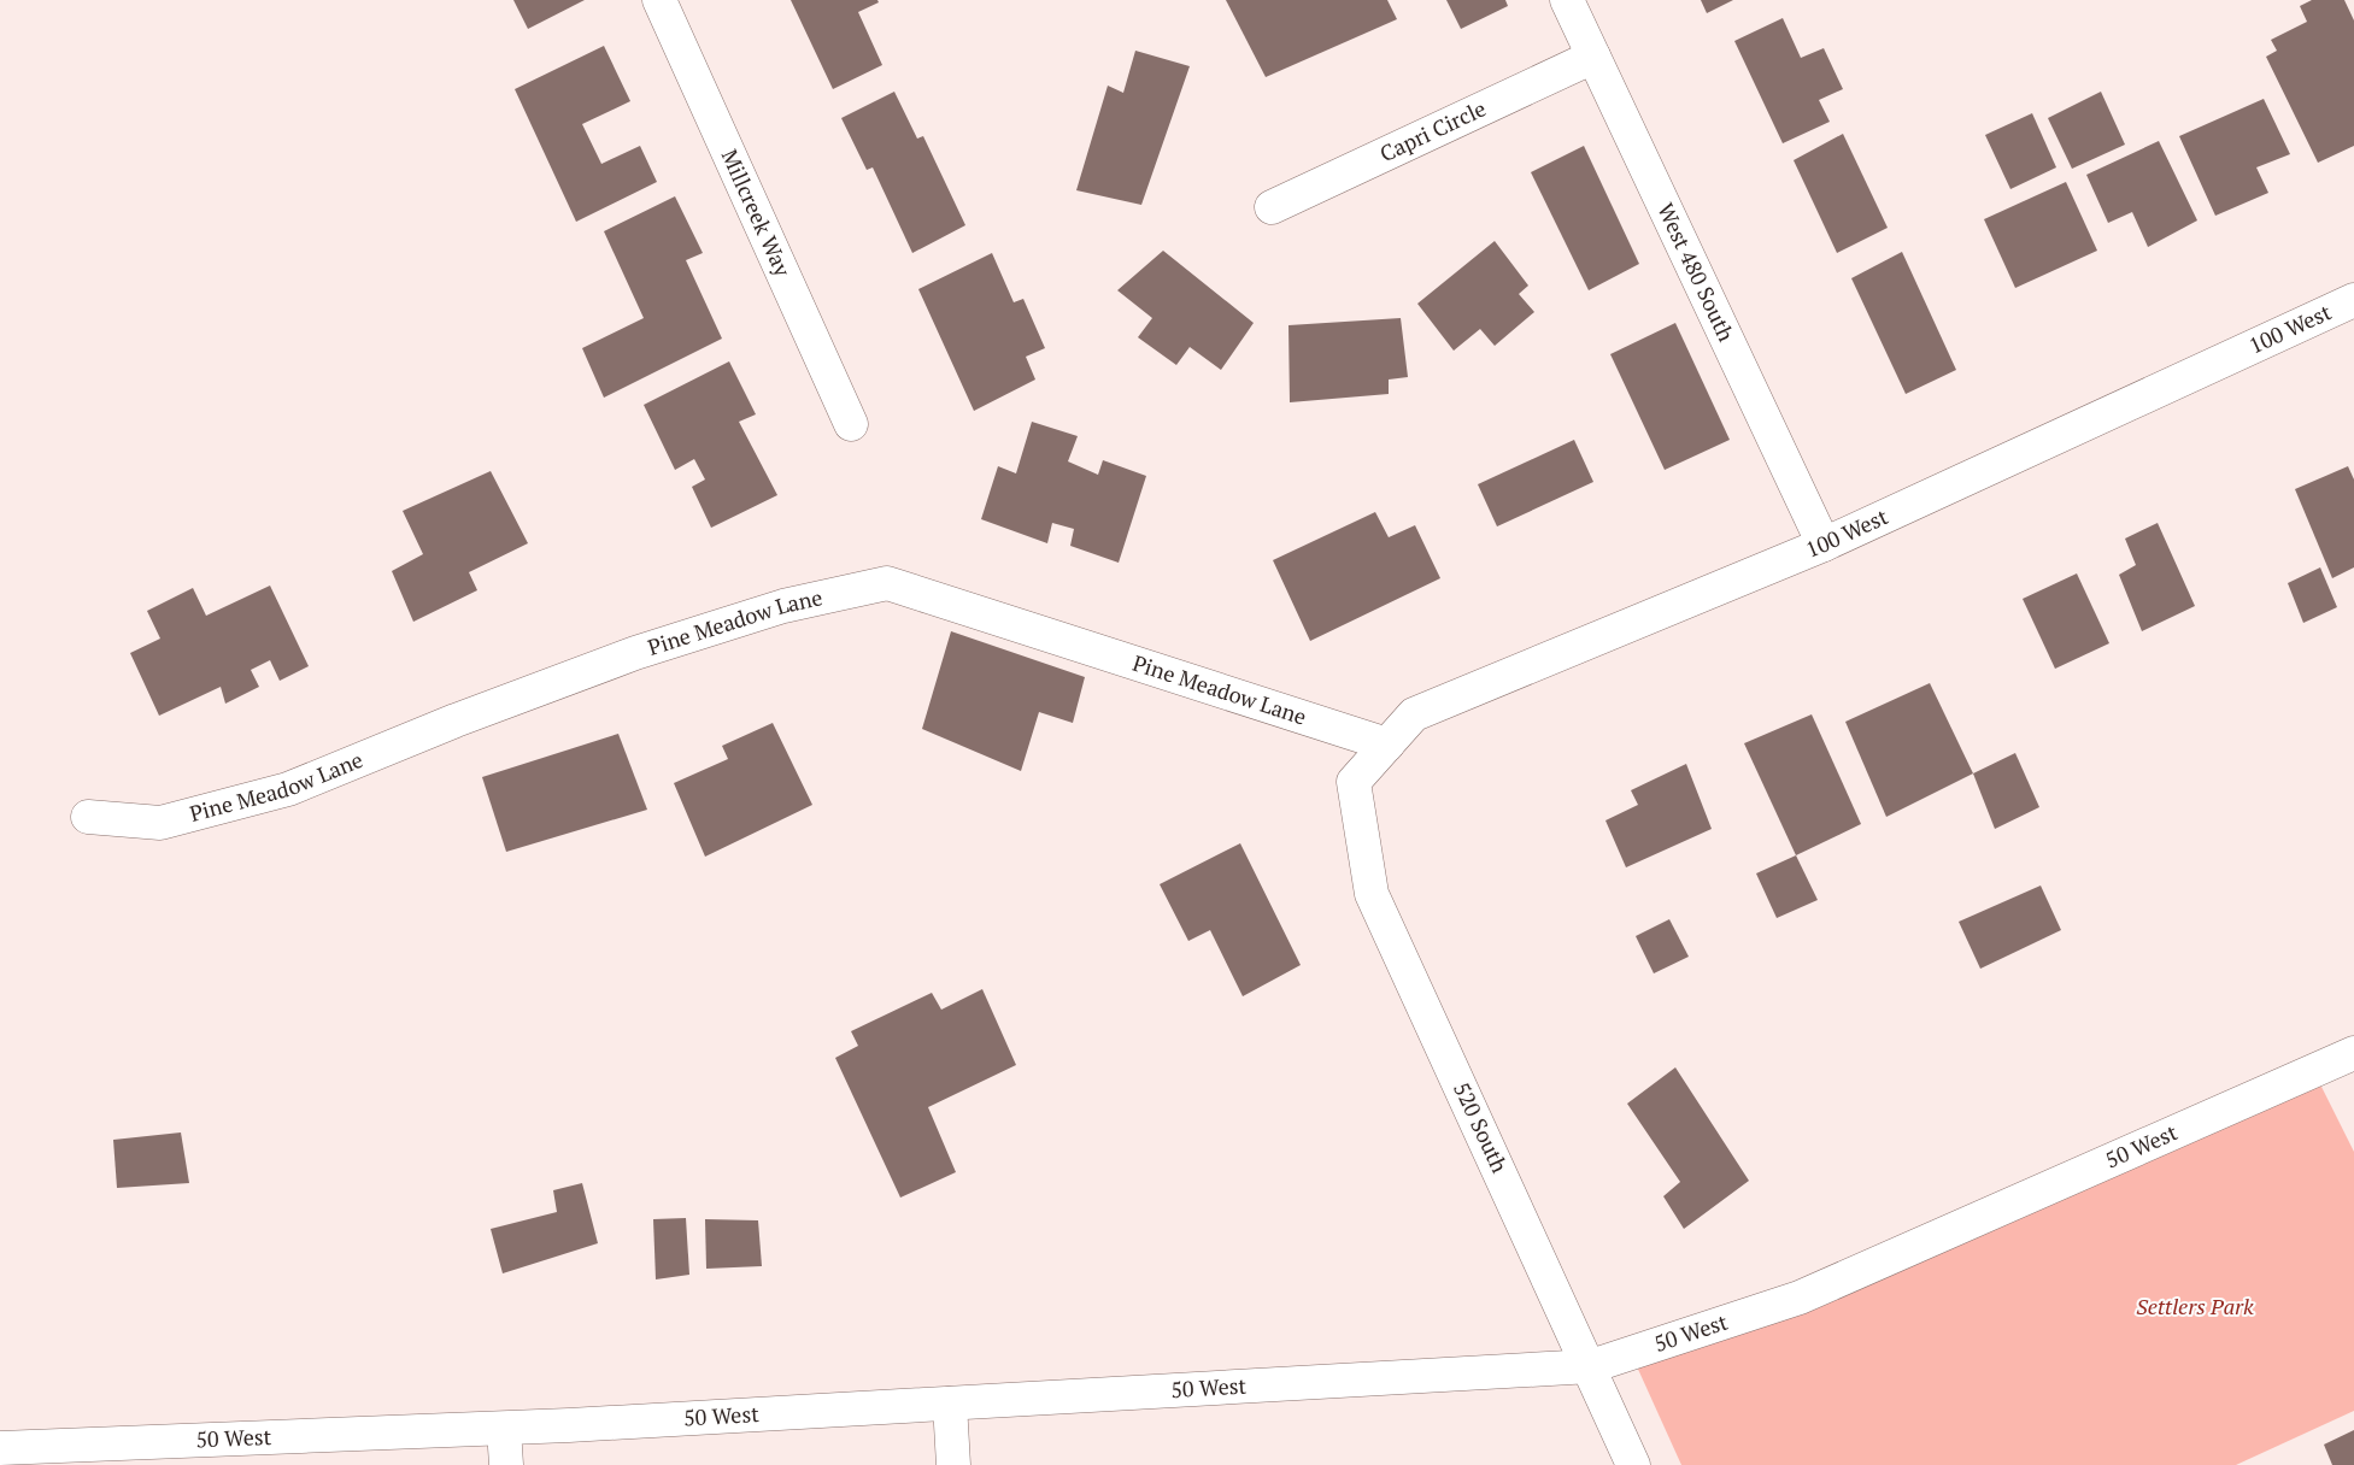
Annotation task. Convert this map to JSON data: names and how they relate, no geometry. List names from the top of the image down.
{
  "streets": {
    "street": [
      "Capri Circle",
      "Millcreek Way",
      "West 480 South",
      "100 West",
      "Pine Meadow Lane",
      "520 South",
      "50 West"
    ]
  },
  "crossings": [
    ["Capri Circle", "West 480 South"],
    ["West 480 South", "100 West"],
    ["100 West", "Pine Meadow Lane"],
    ["100 West", "520 South"],
    ["520 South", "50 West"]
  ],
  "parks": ["Settlers Park"]
}
